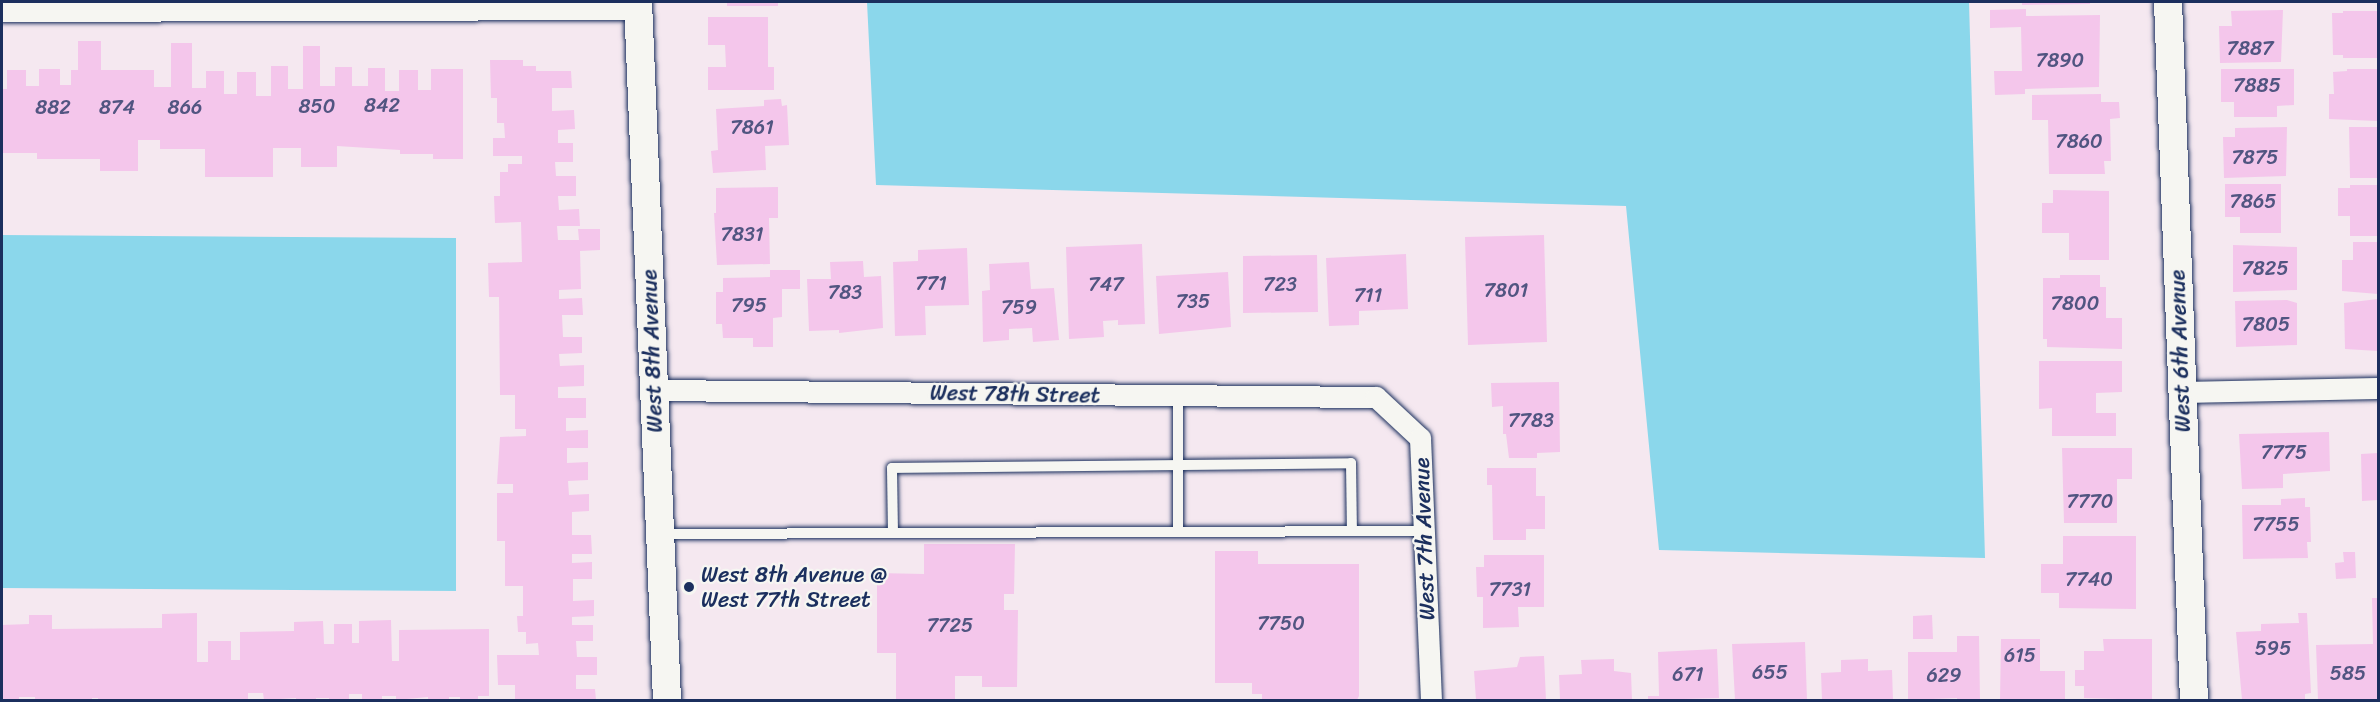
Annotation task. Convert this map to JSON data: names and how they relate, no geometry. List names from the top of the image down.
{
  "streets": {
    "street": [
      "West 8th Avenue",
      "West 6th Avenue",
      "West 78th Street",
      "West 7th Avenue"
    ]
  },
  "crossings": [
    ["West 8th Avenue", "West 78th Street"],
    ["West 78th Street", "West 7th Avenue"]
  ],
  "places": ["West 8th Avenue @ West 77th Street"],
  "house_numbers": [
    "7887",
    "7890",
    "7885",
    "842",
    "850",
    "882",
    "874",
    "866",
    "7861",
    "7860",
    "7875",
    "7865",
    "7831",
    "7825",
    "771",
    "747",
    "723",
    "7801",
    "783",
    "711",
    "735",
    "7800",
    "795",
    "759",
    "7805",
    "7783",
    "7775",
    "7770",
    "7755",
    "7740",
    "7731",
    "7750",
    "7725",
    "595",
    "615",
    "655",
    "585",
    "671",
    "629"
  ]
}
